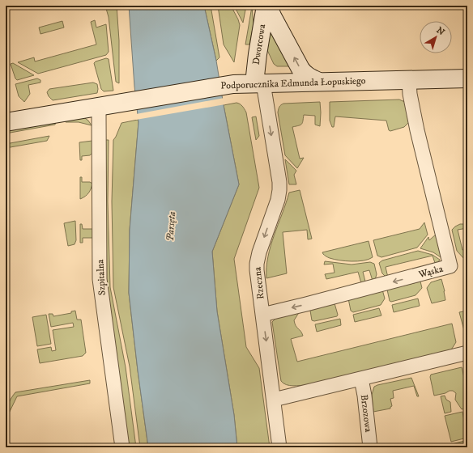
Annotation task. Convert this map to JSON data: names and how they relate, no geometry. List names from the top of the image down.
{
  "streets": {
    "street": [
      "Dworcowa",
      "Podporucznika Edmunda Łopuskiego",
      "Wąska",
      "Szpitalna",
      "Rzeczna",
      "Brzozowa"
    ]
  },
  "crossings": [
    ["Dworcowa", "Podporucznika Edmunda Łopuskiego"],
    ["Dworcowa", "Rzeczna"],
    ["Podporucznika Edmunda Łopuskiego", "Wąska"],
    ["Podporucznika Edmunda Łopuskiego", "Szpitalna"],
    ["Podporucznika Edmunda Łopuskiego", "Rzeczna"],
    ["Wąska", "Rzeczna"]
  ],
  "one_way": ["Rzeczna"],
  "water": ["Parsęta"],
  "north": "top right"
}
